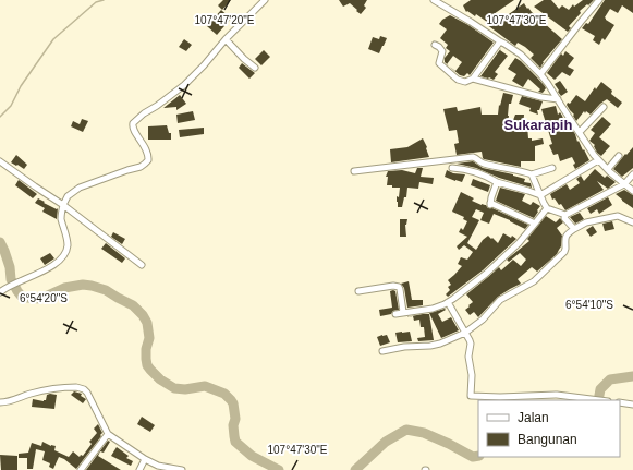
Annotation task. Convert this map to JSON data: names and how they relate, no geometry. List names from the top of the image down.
{
  "districts": ["Sukarapih"],
  "legend": ["Jalan", "Bangunan"],
  "coordinates": [
    "107°47'20\"E",
    "107°47'30\"E",
    "6°54'20\"S",
    "6°54'10\"S"
  ]
}
